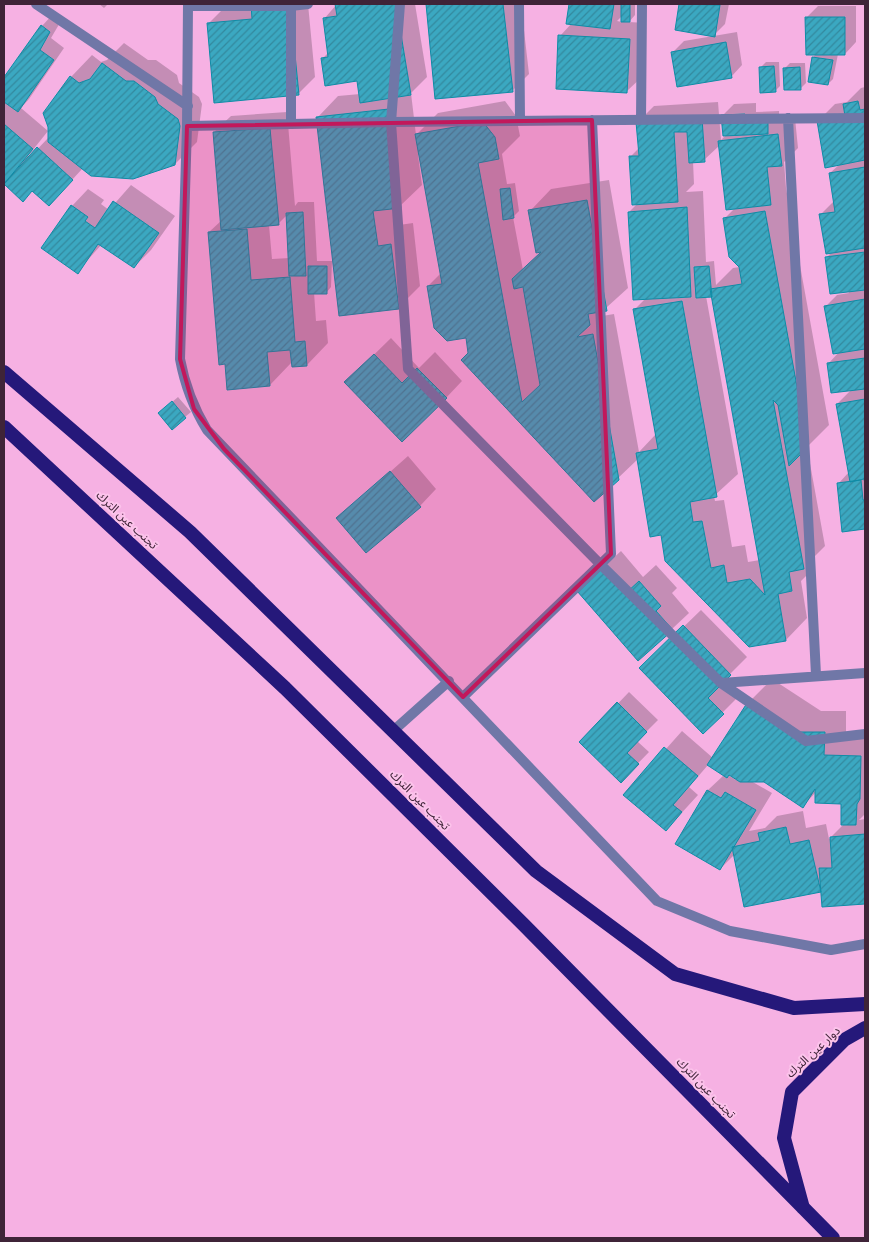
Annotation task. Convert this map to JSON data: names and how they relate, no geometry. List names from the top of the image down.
{
  "streets": {
    "highway": ["تجنب عين الترك", "دوار عين الترك"]
  },
  "crossings": [
    ["تجنب عين الترك", "دوار عين الترك"]
  ]
}
